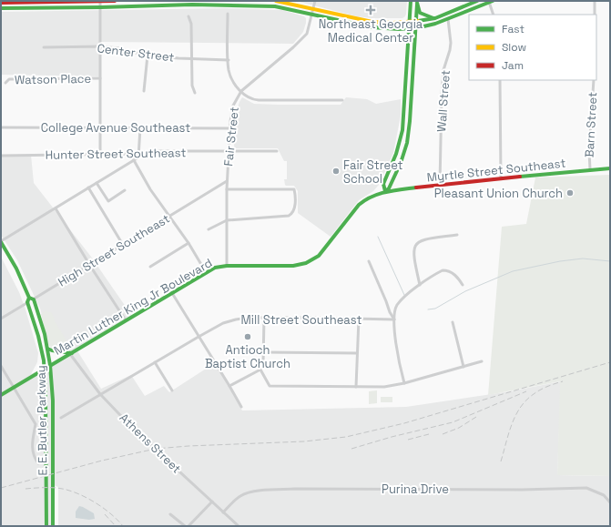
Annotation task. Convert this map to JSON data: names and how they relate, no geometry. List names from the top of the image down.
{
  "streets": {
    "main road": ["Myrtle Street Southeast", "Martin Luther King Jr Boulevard", "E. E. Butler Parkway"],
    "street": [
      "Center Street",
      "Watson Place",
      "Wall Street",
      "Barn Street",
      "College Avenue Southeast",
      "Fair Street",
      "Hunter Street Southeast",
      "High Street Southeast",
      "Mill Street Southeast",
      "Athens Street",
      "Purina Drive"
    ]
  },
  "crossings": [
    ["Center Street", "Fair Street"],
    ["Wall Street", "Myrtle Street Southeast"],
    ["Barn Street", "Myrtle Street Southeast"],
    ["College Avenue Southeast", "Fair Street"],
    ["Fair Street", "Hunter Street Southeast"],
    ["Fair Street", "High Street Southeast"],
    ["Fair Street", "Martin Luther King Jr Boulevard"],
    ["Myrtle Street Southeast", "Martin Luther King Jr Boulevard"],
    ["High Street Southeast", "E. E. Butler Parkway"],
    ["Martin Luther King Jr Boulevard", "E. E. Butler Parkway"],
    ["Martin Luther King Jr Boulevard", "Athens Street"],
    ["Mill Street Southeast", "Athens Street"],
    ["Athens Street", "Purina Drive"]
  ],
  "places": {
    "health": ["Northeast Georgia Medical Center"],
    "other": ["Fair Street School", "Pleasant Union Church", "Antioch Baptist Church"]
  },
  "legend": ["Fast", "Slow", "Jam"]
}
